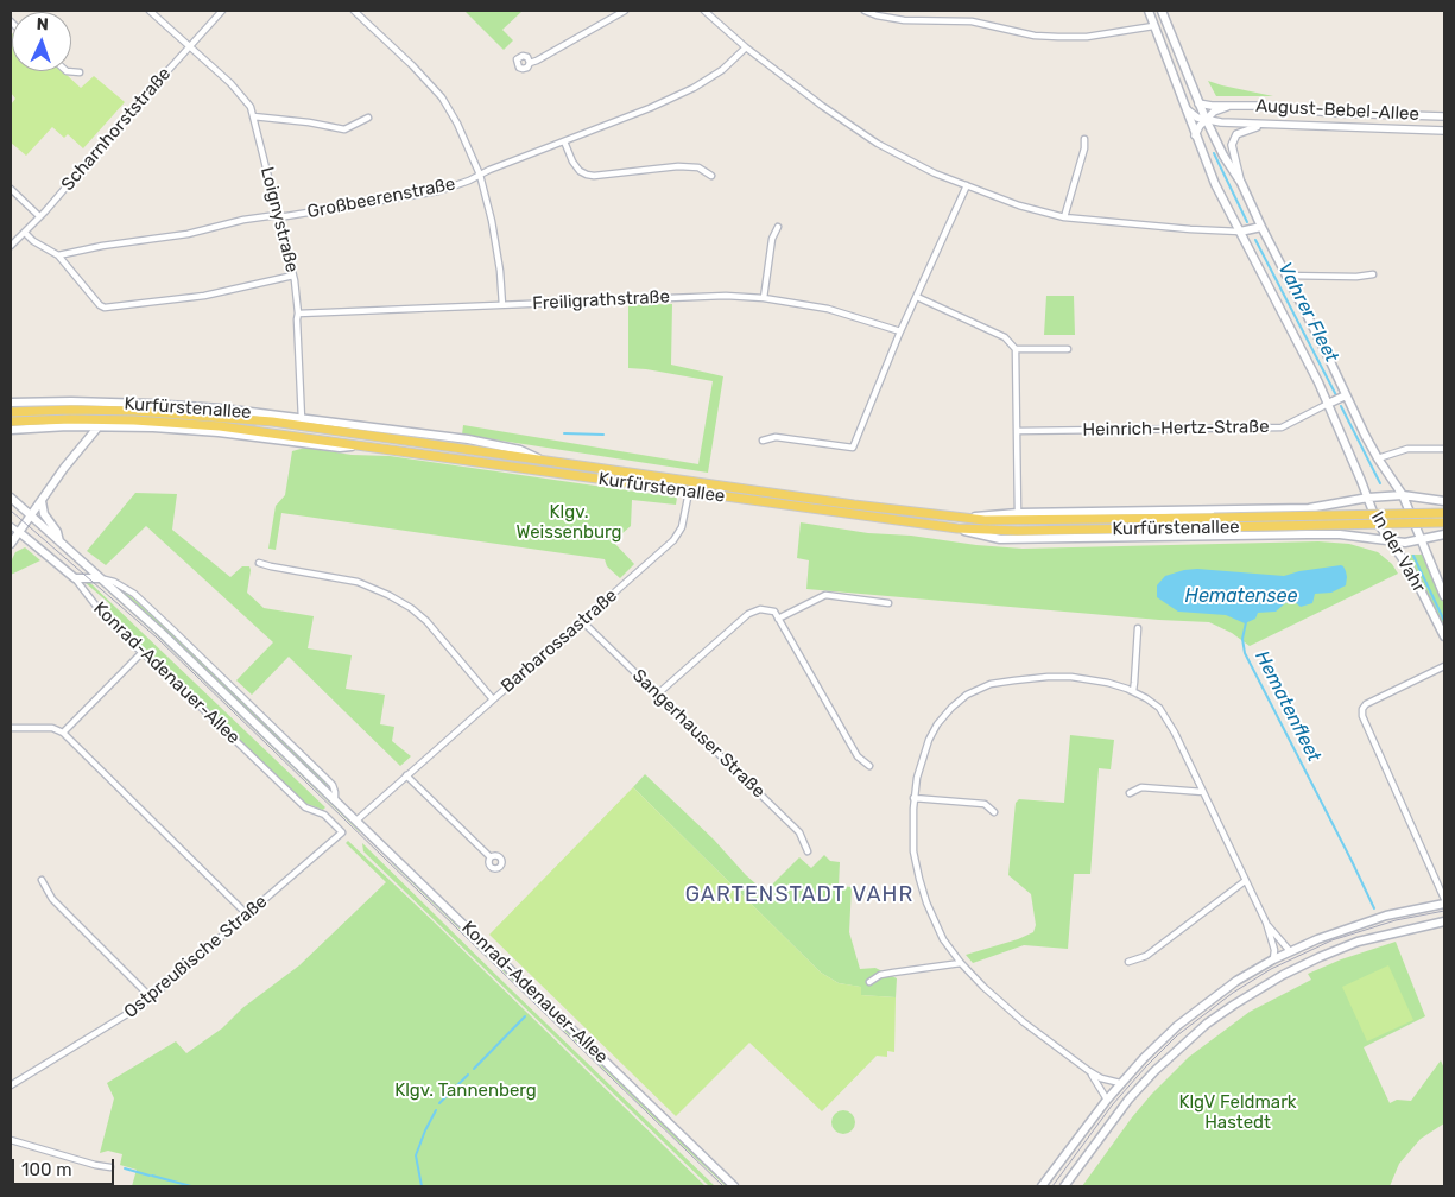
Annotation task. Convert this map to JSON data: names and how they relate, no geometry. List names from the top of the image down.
{
  "streets": {
    "main road": ["Kurfürstenallee", "In der Vahr", "Konrad-Adenauer-Allee"],
    "street": [
      "August-Bebel-Allee",
      "Scharnhorststraße",
      "Großbeerenstraße",
      "Loignystraße",
      "Freiligrathstraße",
      "Heinrich-Hertz-Straße",
      "Barbarossastraße",
      "Sangerhauser Straße",
      "Ostpreußische Straße"
    ]
  },
  "crossings": [
    ["Scharnhorststraße", "Loignystraße"],
    ["Großbeerenstraße", "Loignystraße"],
    ["Loignystraße", "Freiligrathstraße"],
    ["Loignystraße", "Kurfürstenallee"],
    ["Kurfürstenallee", "In der Vahr"],
    ["Kurfürstenallee", "Barbarossastraße"],
    ["Heinrich-Hertz-Straße", "In der Vahr"],
    ["Barbarossastraße", "Konrad-Adenauer-Allee"],
    ["Barbarossastraße", "Sangerhauser Straße"],
    ["Konrad-Adenauer-Allee", "Ostpreußische Straße"]
  ],
  "districts": ["GARTENSTADT VAHR"],
  "water": ["Vahrer Fleet", "Hematensee", "Hematenfleet"],
  "parks": ["Klgv. Weissenburg", "Klgv. Tannenberg", "KlgV Feldmark Hastedt"],
  "scale_bar": "100 m",
  "north": "top"
}
